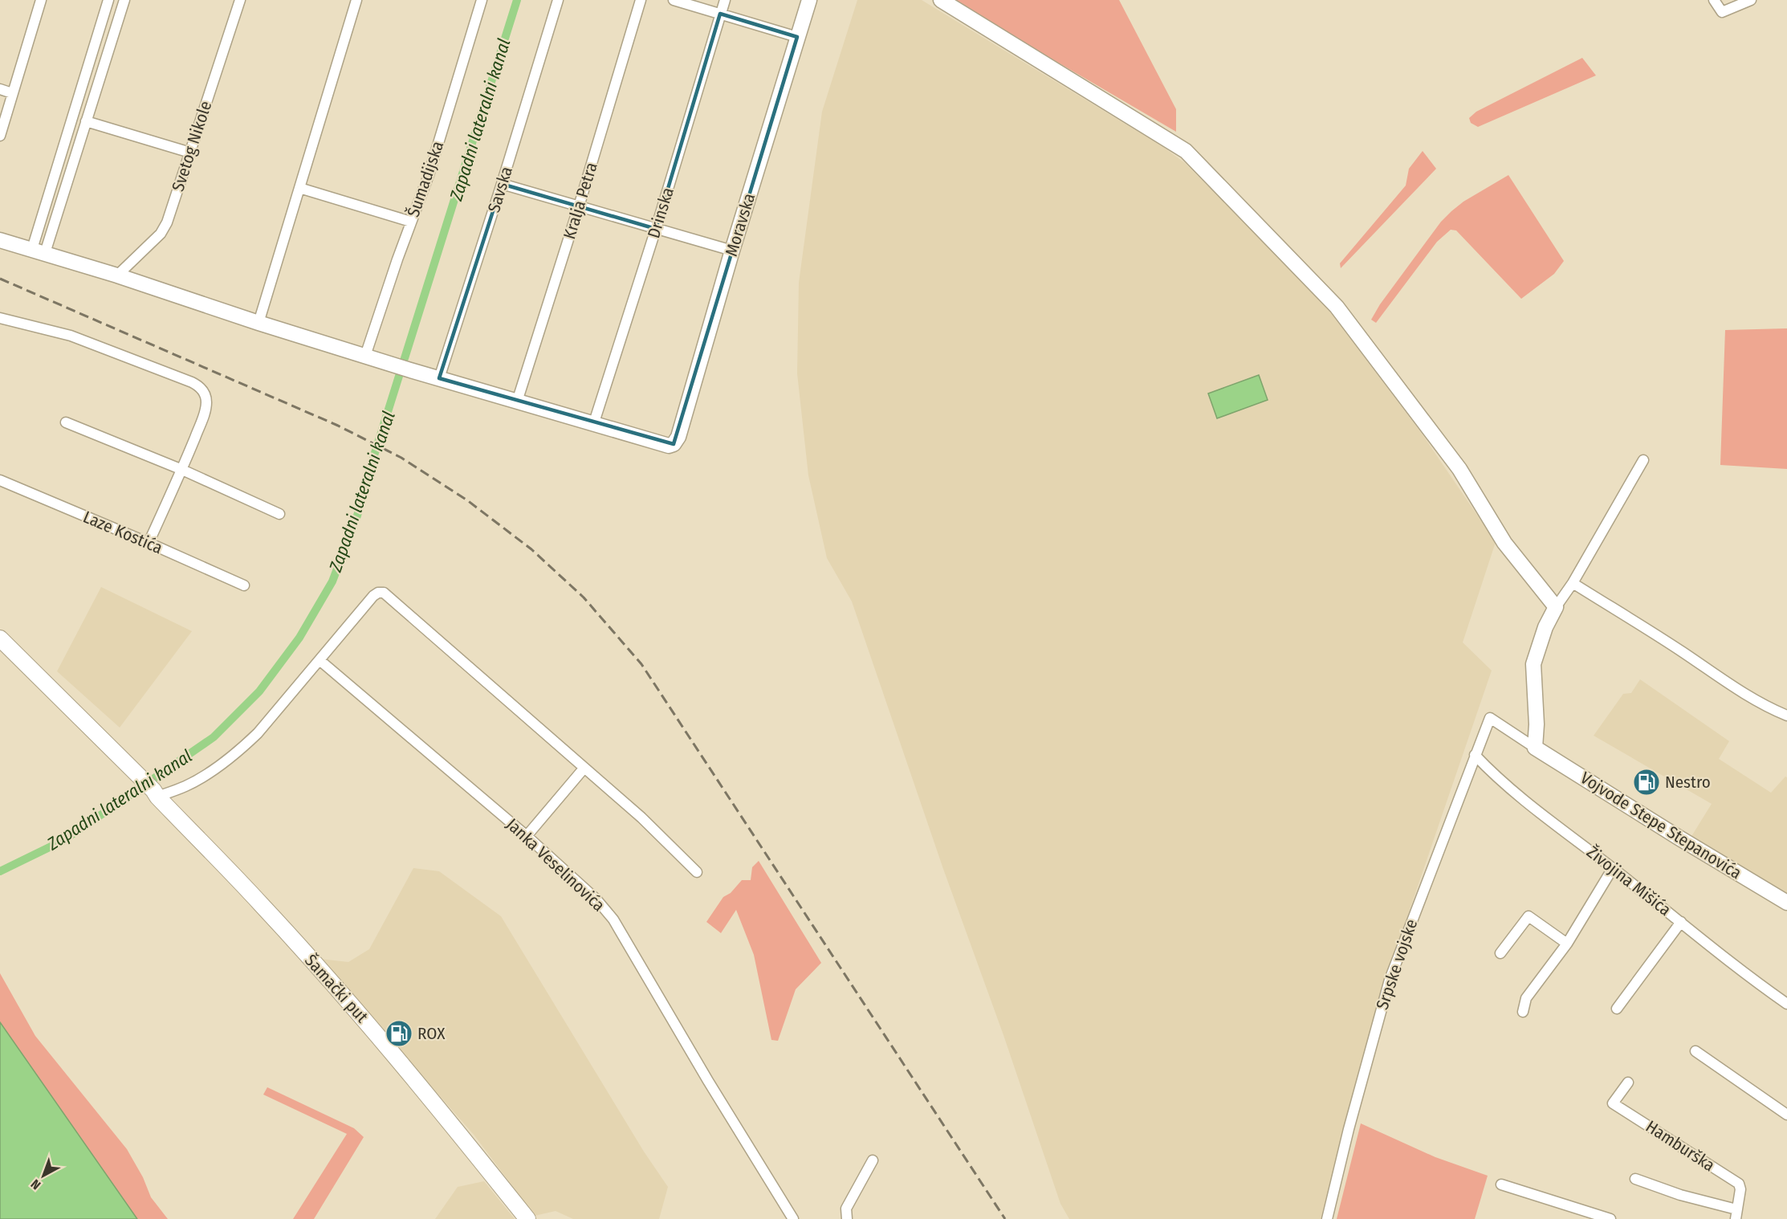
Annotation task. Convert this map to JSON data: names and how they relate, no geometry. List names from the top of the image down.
{
  "streets": {
    "main road": ["Šamački put"],
    "street": [
      "Svetog Nikole",
      "Šumadijska",
      "Savska",
      "Kralja Petra",
      "Drinska",
      "Moravska",
      "Laze Kostića",
      "Vojvode Stepe Stepanovića",
      "Janka Veselinovića",
      "Živojina Mišića",
      "Srpske vojske",
      "Hamburška"
    ]
  },
  "crossings": [
    ["Drinska", "Moravska"],
    ["Vojvode Stepe Stepanovića", "Srpske vojske"],
    ["Živojina Mišića", "Srpske vojske"]
  ],
  "water": ["Zapadni lateralni kanal"],
  "places": {
    "fuel station": ["Nestro", "ROX"]
  },
  "north": "bottom left"
}
